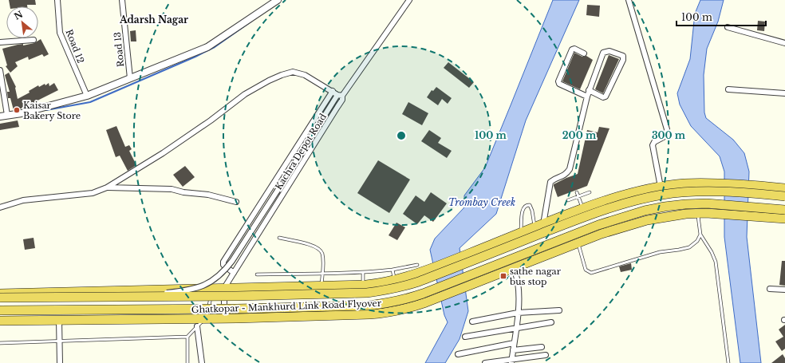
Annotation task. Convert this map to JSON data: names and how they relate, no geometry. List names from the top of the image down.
{
  "streets": {
    "highway": ["Ghatkopar - Mankhurd Link Road Flyover"],
    "street": ["Road 12", "Road 13", "Kachra Depot Road"]
  },
  "crossings": [
    ["Kachra Depot Road", "Ghatkopar - Mankhurd Link Road Flyover"]
  ],
  "districts": ["Adarsh Nagar"],
  "water": ["Trombay Creek"],
  "places": {
    "other": ["Kaisar Bakery Store"],
    "transit": ["sathe nagar bus stop"]
  },
  "scale_bar": "100 m",
  "north": "top left",
  "rings": ["100 m", "200 m", "300 m"]
}
